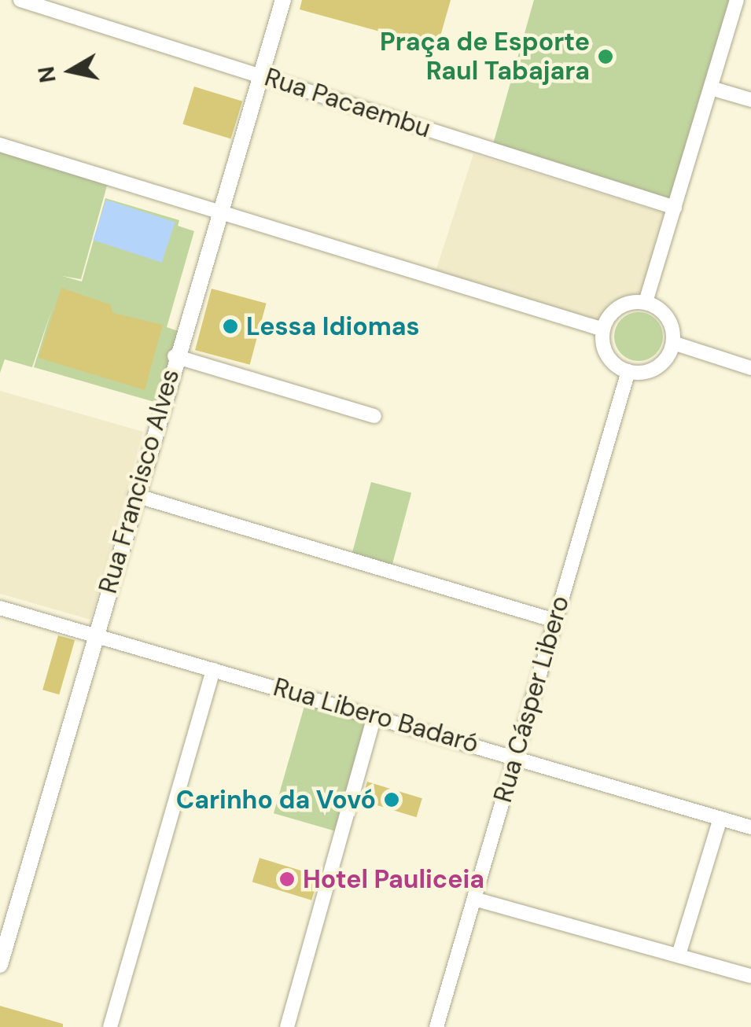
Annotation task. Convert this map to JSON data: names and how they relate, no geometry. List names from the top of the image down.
{
  "streets": {
    "street": [
      "Rua Pacaembu",
      "Rua Francisco Alves",
      "Rua Cásper Libero",
      "Rua Libero Badaró"
    ]
  },
  "crossings": [
    ["Rua Pacaembu", "Rua Francisco Alves"],
    ["Rua Francisco Alves", "Rua Libero Badaró"],
    ["Rua Cásper Libero", "Rua Libero Badaró"]
  ],
  "places": [
    "Praça de Esporte Raul Tabajara",
    "Lessa Idiomas",
    "Carinho da Vovó",
    "Hotel Pauliceia"
  ],
  "north": "left"
}
